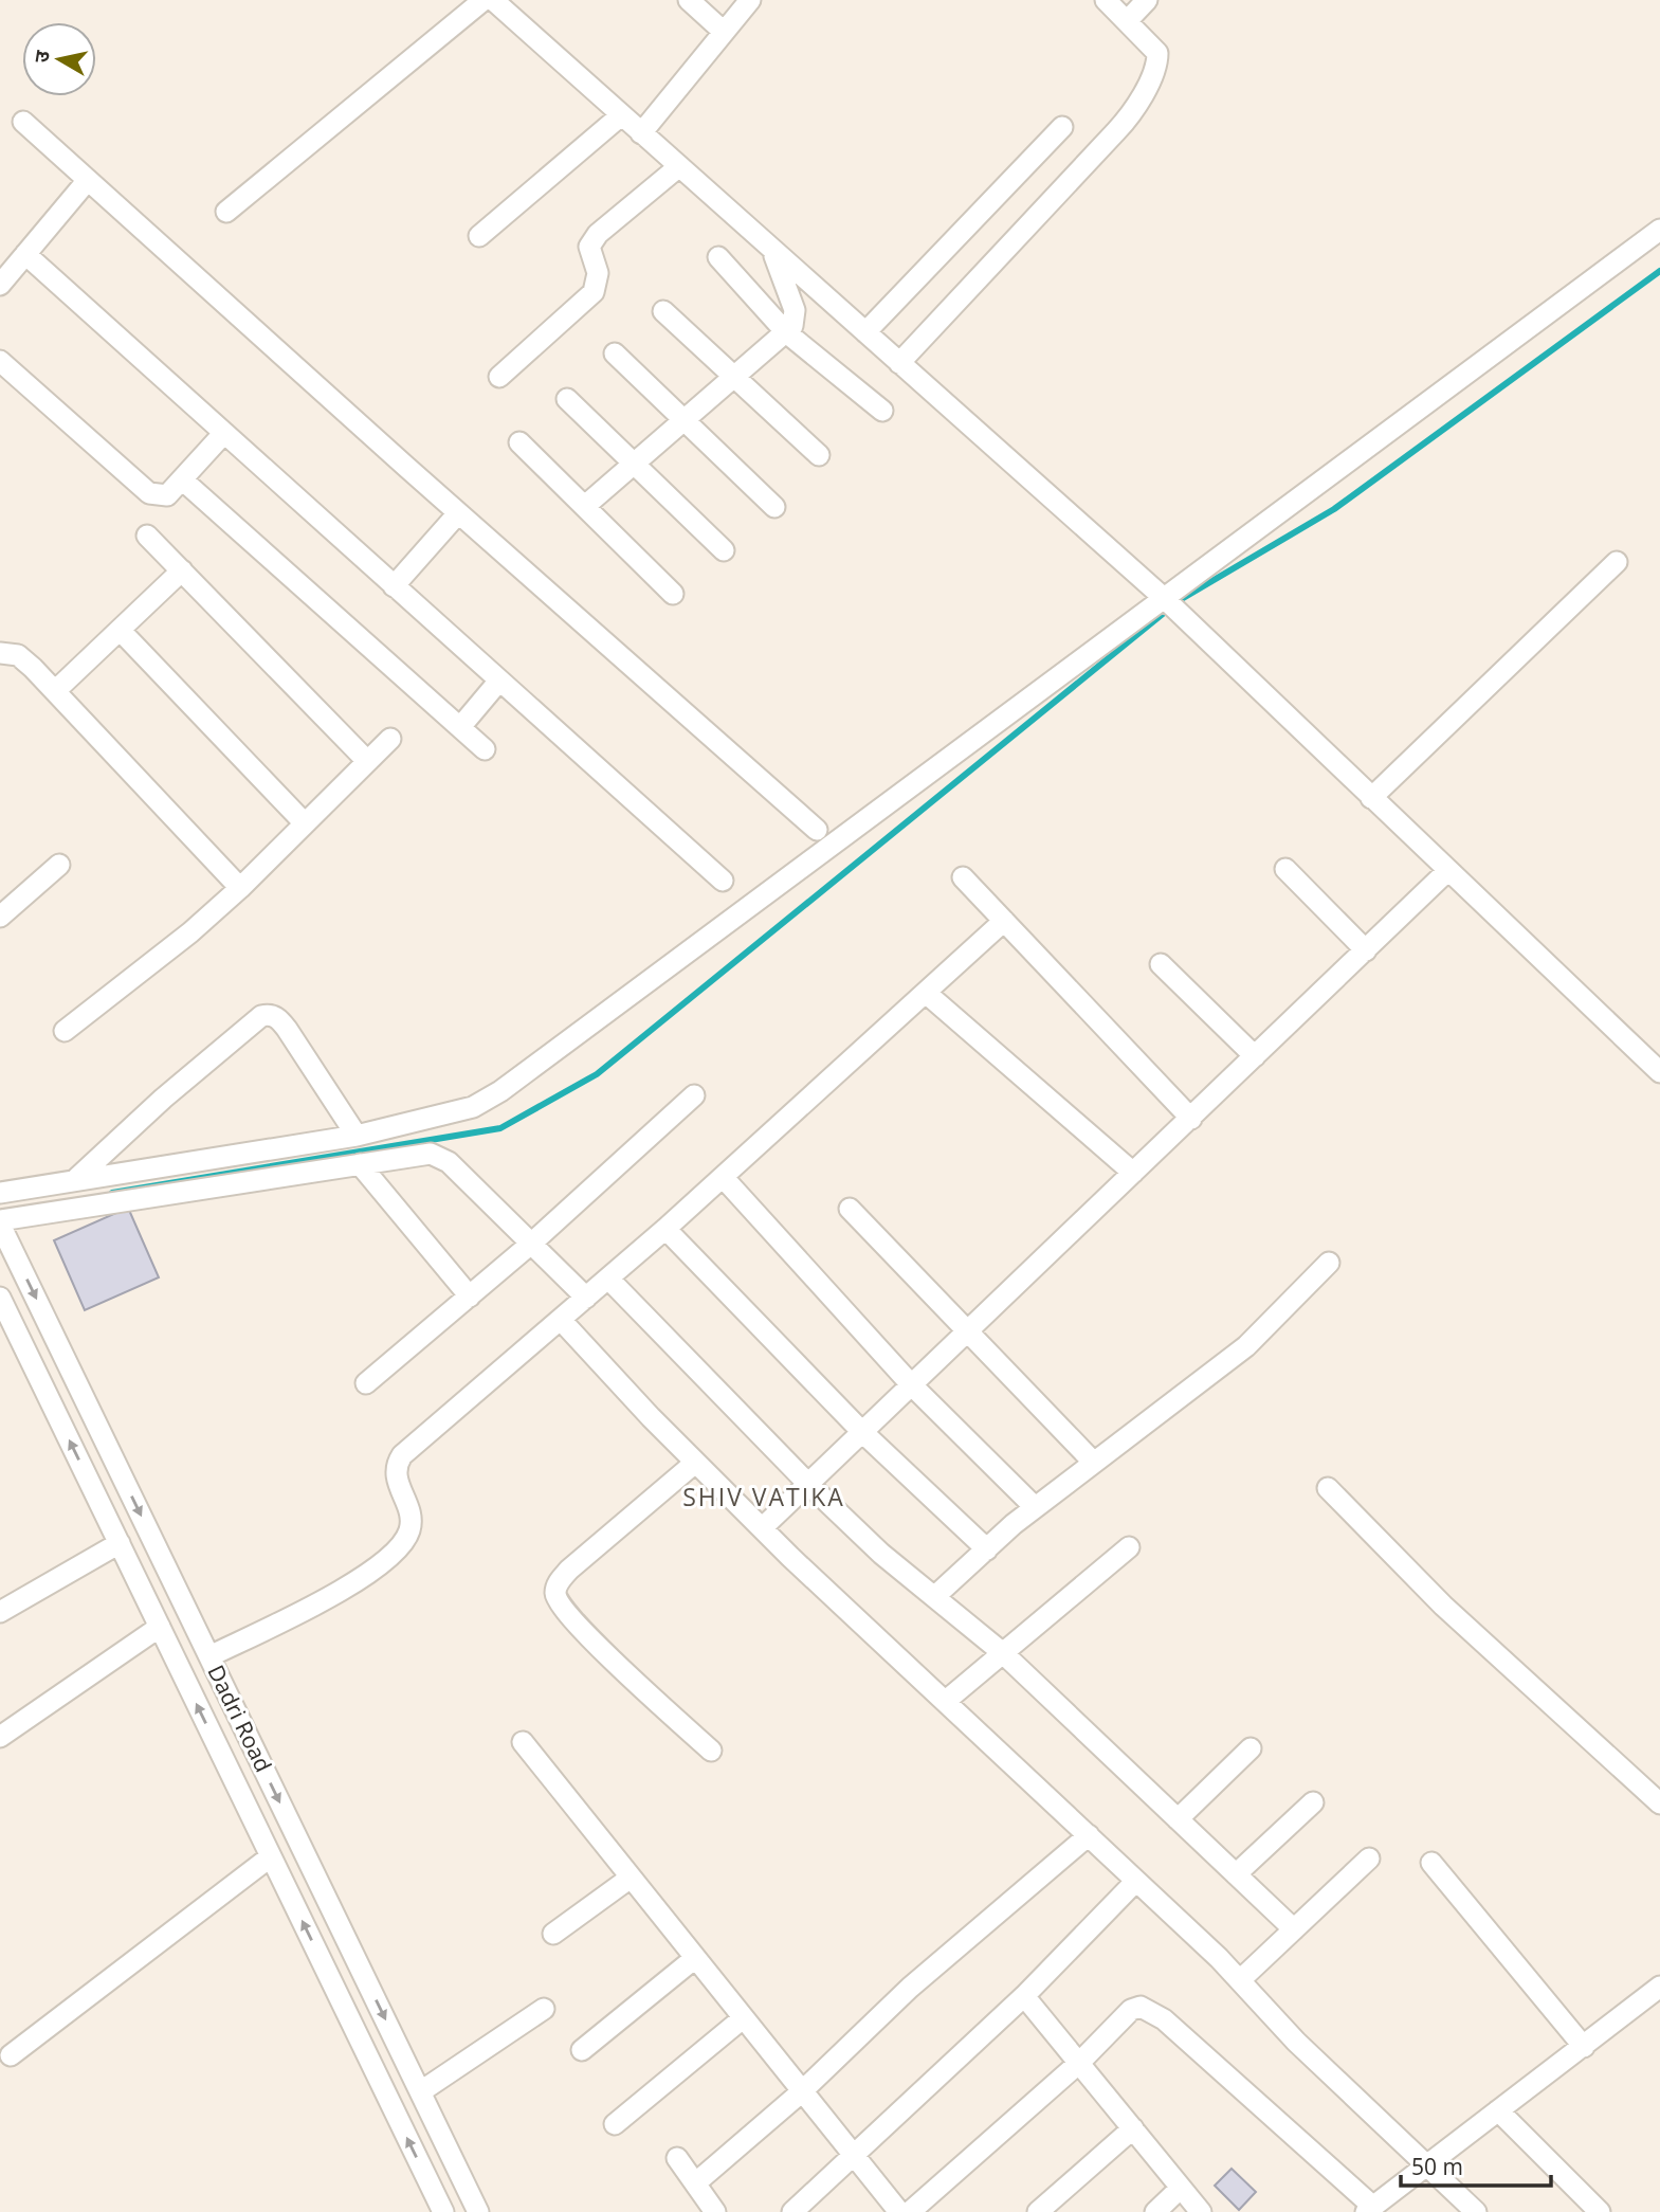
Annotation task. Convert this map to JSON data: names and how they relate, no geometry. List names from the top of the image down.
{
  "streets": {
    "street": ["Dadri Road"]
  },
  "districts": ["SHIV VATIKA"],
  "scale_bar": "50 m",
  "north": "left"
}
